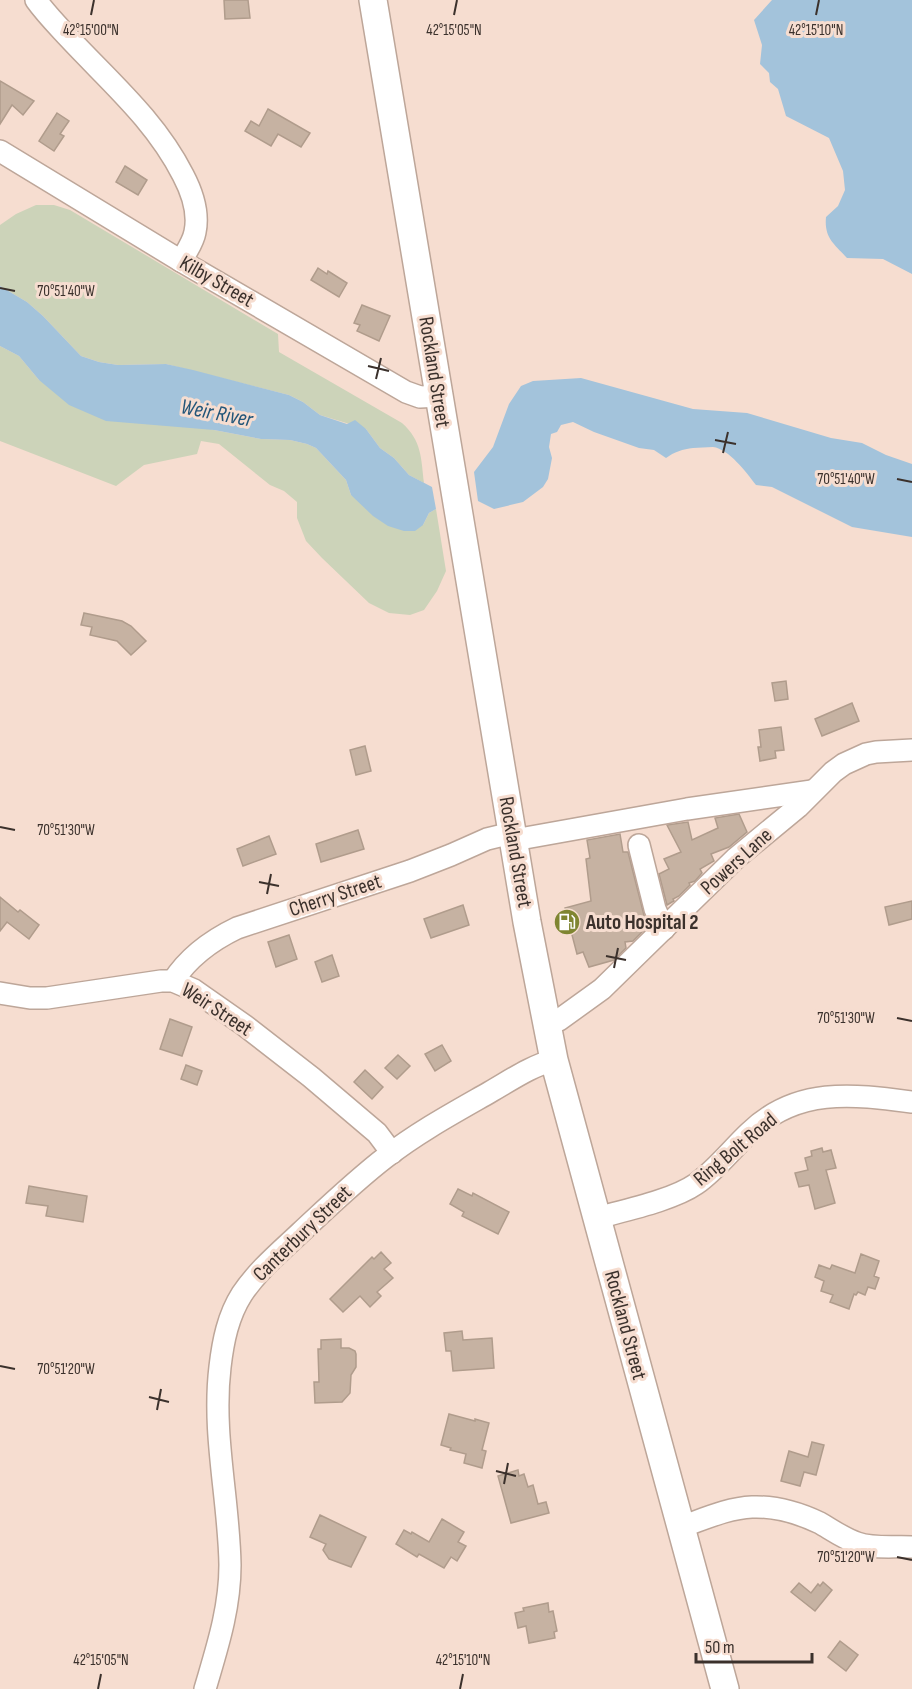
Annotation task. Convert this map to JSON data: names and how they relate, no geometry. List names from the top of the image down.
{
  "streets": {
    "main road": ["Rockland Street"],
    "street": [
      "Kilby Street",
      "Powers Lane",
      "Cherry Street",
      "Weir Street",
      "Ring Bolt Road",
      "Canterbury Street"
    ]
  },
  "crossings": [
    ["Kilby Street", "Rockland Street"],
    ["Rockland Street", "Powers Lane"],
    ["Rockland Street", "Cherry Street"],
    ["Rockland Street", "Ring Bolt Road"],
    ["Rockland Street", "Canterbury Street"],
    ["Powers Lane", "Cherry Street"],
    ["Cherry Street", "Weir Street"],
    ["Weir Street", "Canterbury Street"]
  ],
  "water": ["Weir River"],
  "places": {
    "fuel station": ["Auto Hospital 2"]
  },
  "scale_bar": "50 m",
  "coordinates": [
    "42°15'00\"N",
    "42°15'05\"N",
    "42°15'10\"N",
    "70°51'40\"W",
    "70°51'30\"W",
    "70°51'20\"W"
  ]
}
